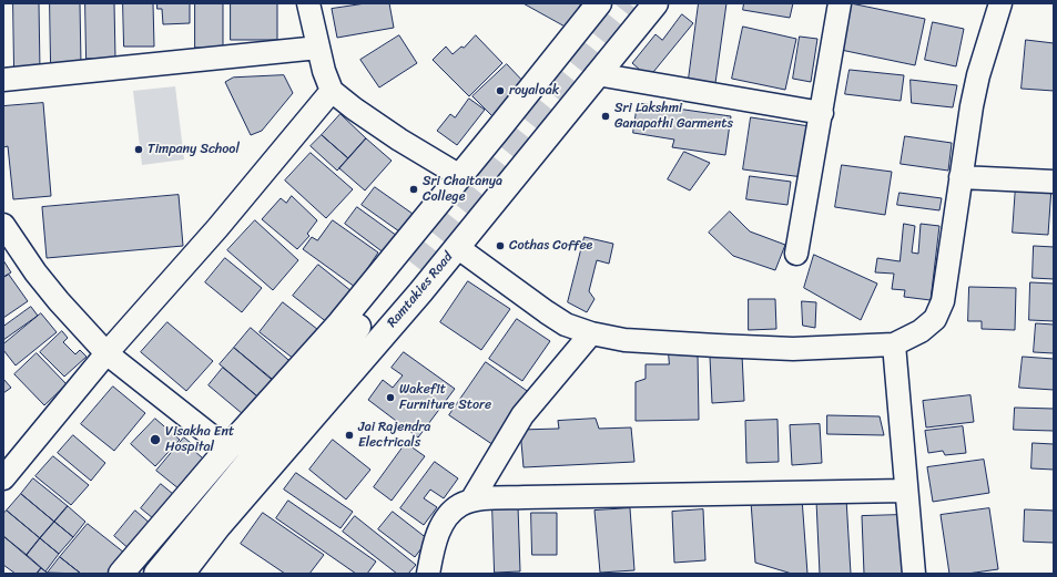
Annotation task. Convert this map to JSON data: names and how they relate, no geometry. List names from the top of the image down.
{
  "streets": {
    "main road": ["Ramtakies Road"]
  },
  "places": [
    "royaloak",
    "Sri Lakshmi Ganapathi Garments",
    "Timpany School",
    "Sri Chaitanya College",
    "Cothas Coffee",
    "Wakefit Furniture Store",
    "Jai Rajendra Electricals",
    "Visakha Ent Hospital"
  ]
}
